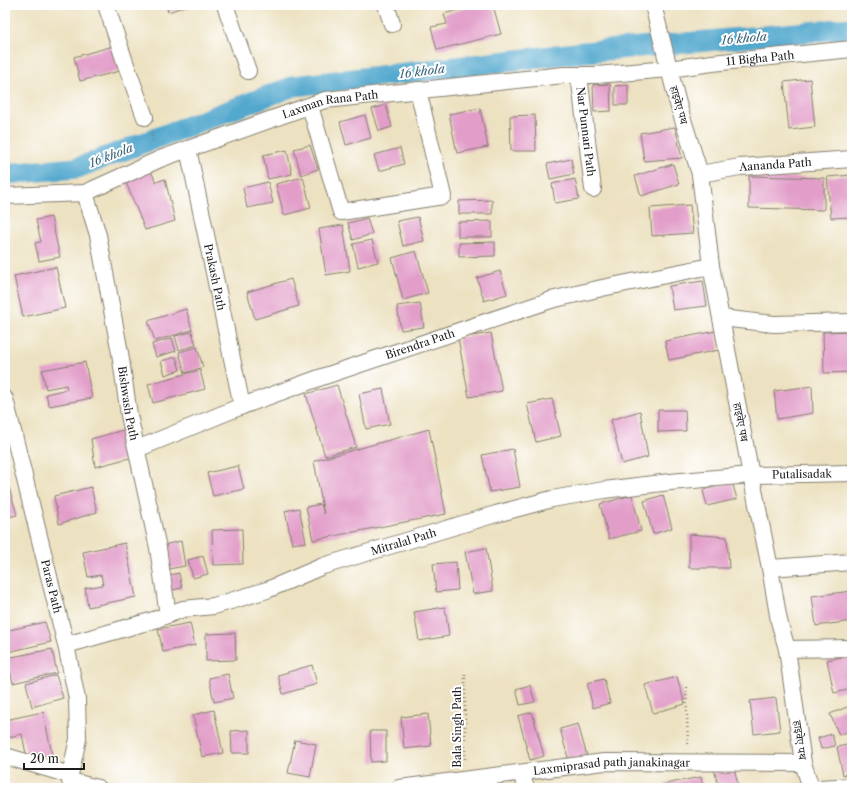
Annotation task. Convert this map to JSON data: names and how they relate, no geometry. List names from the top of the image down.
{
  "streets": {
    "street": [
      "11 Bigha Path",
      "हाइवेए पथ",
      "Laxman Rana Path",
      "Nar Punnari Path",
      "Aananda Path",
      "Prakash Path",
      "Birendra Path",
      "Bishwash Path",
      "Putalisadak",
      "Mitralal Path",
      "Paras Path",
      "Laxmiprasad path janakinagar"
    ],
    "path": ["Bala Singh Path"]
  },
  "crossings": [
    ["11 Bigha Path", "हाइवेए पथ"],
    ["11 Bigha Path", "Laxman Rana Path"],
    ["हाइवेए पथ", "Laxman Rana Path"],
    ["हाइवेए पथ", "Aananda Path"],
    ["हाइवेए पथ", "Birendra Path"],
    ["हाइवेए पथ", "Putalisadak"],
    ["हाइवेए पथ", "Mitralal Path"],
    ["हाइवेए पथ", "Laxmiprasad path janakinagar"],
    ["Laxman Rana Path", "Nar Punnari Path"],
    ["Laxman Rana Path", "Prakash Path"],
    ["Laxman Rana Path", "Bishwash Path"],
    ["Prakash Path", "Birendra Path"],
    ["Birendra Path", "Bishwash Path"],
    ["Bishwash Path", "Mitralal Path"],
    ["Putalisadak", "Mitralal Path"],
    ["Mitralal Path", "Paras Path"],
    ["Bala Singh Path", "Laxmiprasad path janakinagar"]
  ],
  "water": ["16 khola"],
  "scale_bar": "20 m"
}
